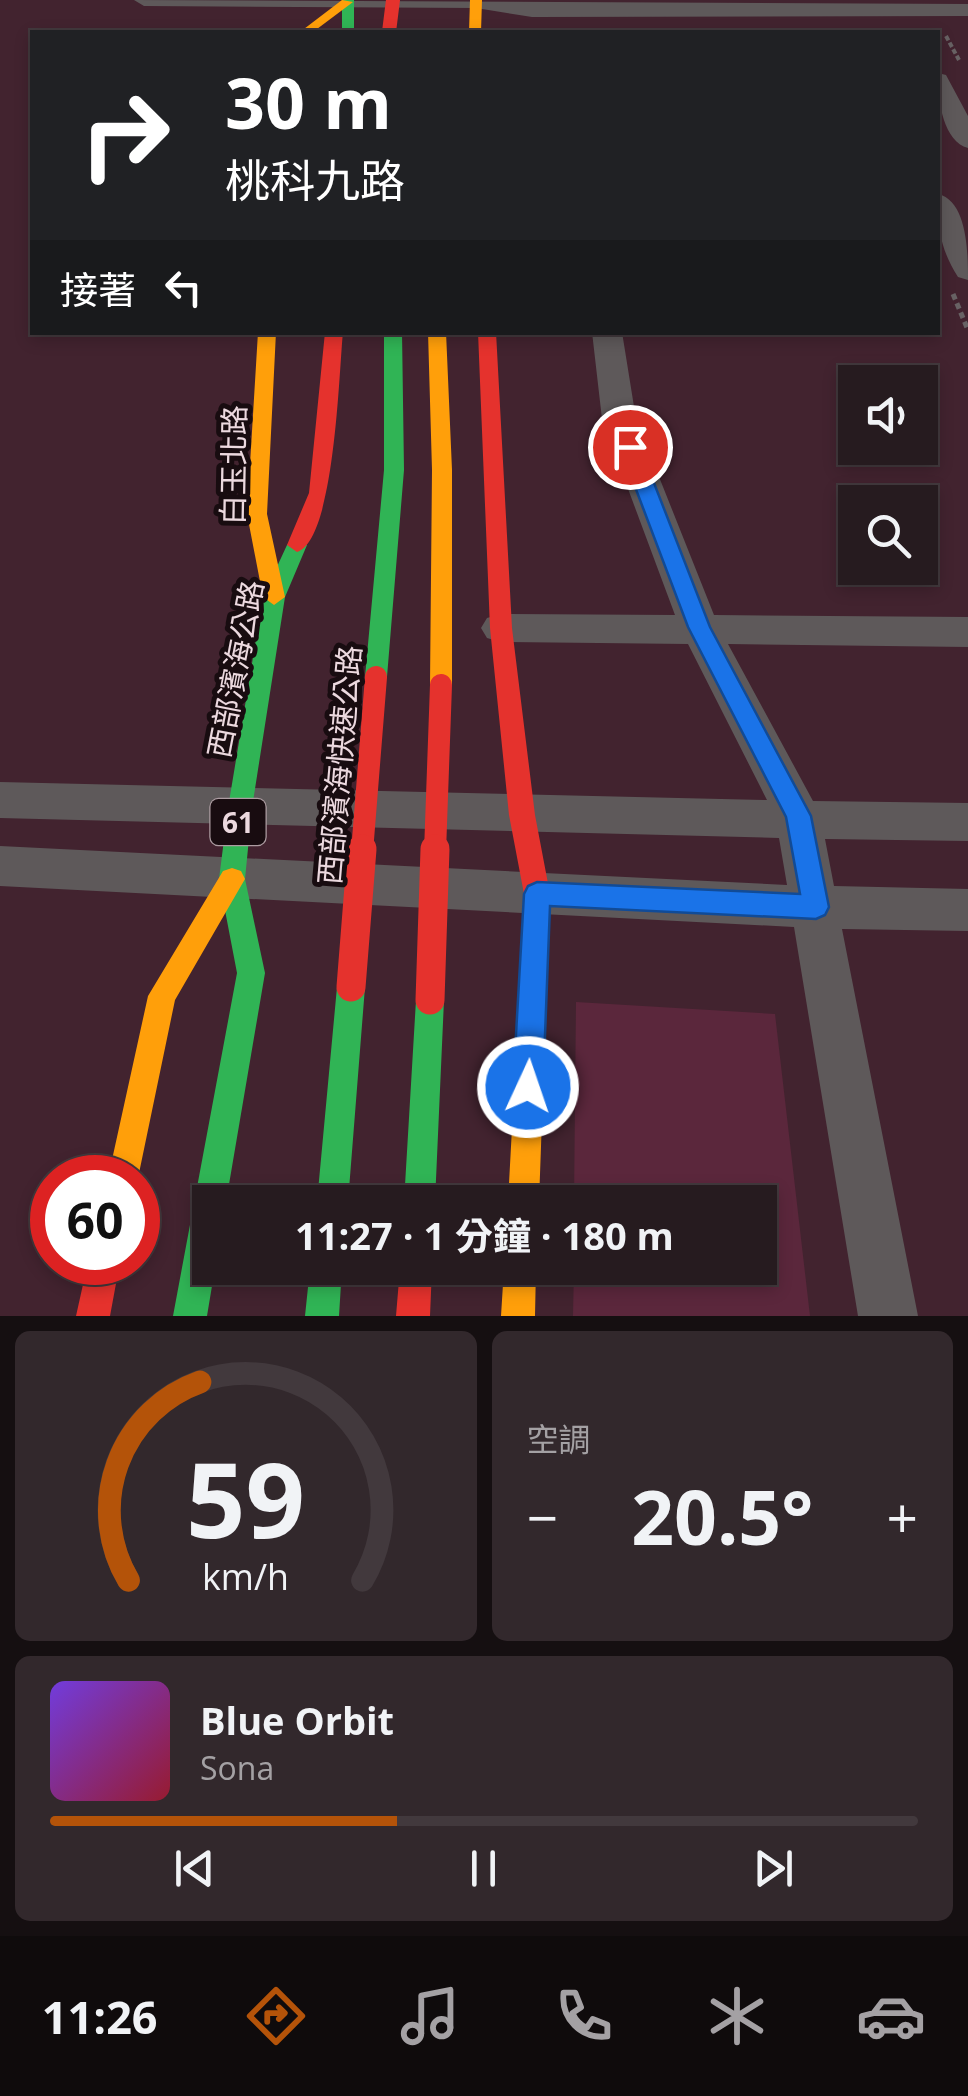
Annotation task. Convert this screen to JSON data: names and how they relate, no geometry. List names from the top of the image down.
{
  "streets": {
    "main road": [
      "白玉北路",
      "西部濱海公路",
      "西部濱海快速公路",
      "61"
    ]
  },
  "crossings": [
    ["白玉北路", "西部濱海公路"]
  ],
  "page": {
    "turn": ["30 m", "桃科九路"],
    "then": "接著",
    "limit": "60",
    "trip": "11:27 · 1 分鐘 · 180 m",
    "tile": "空調",
    "heat": ["−", "20.5°", "+"],
    "song": ["Blue Orbit", "Sona"],
    "tabs": "11:26",
    "gauge": ["59", "km/h"]
  }
}
